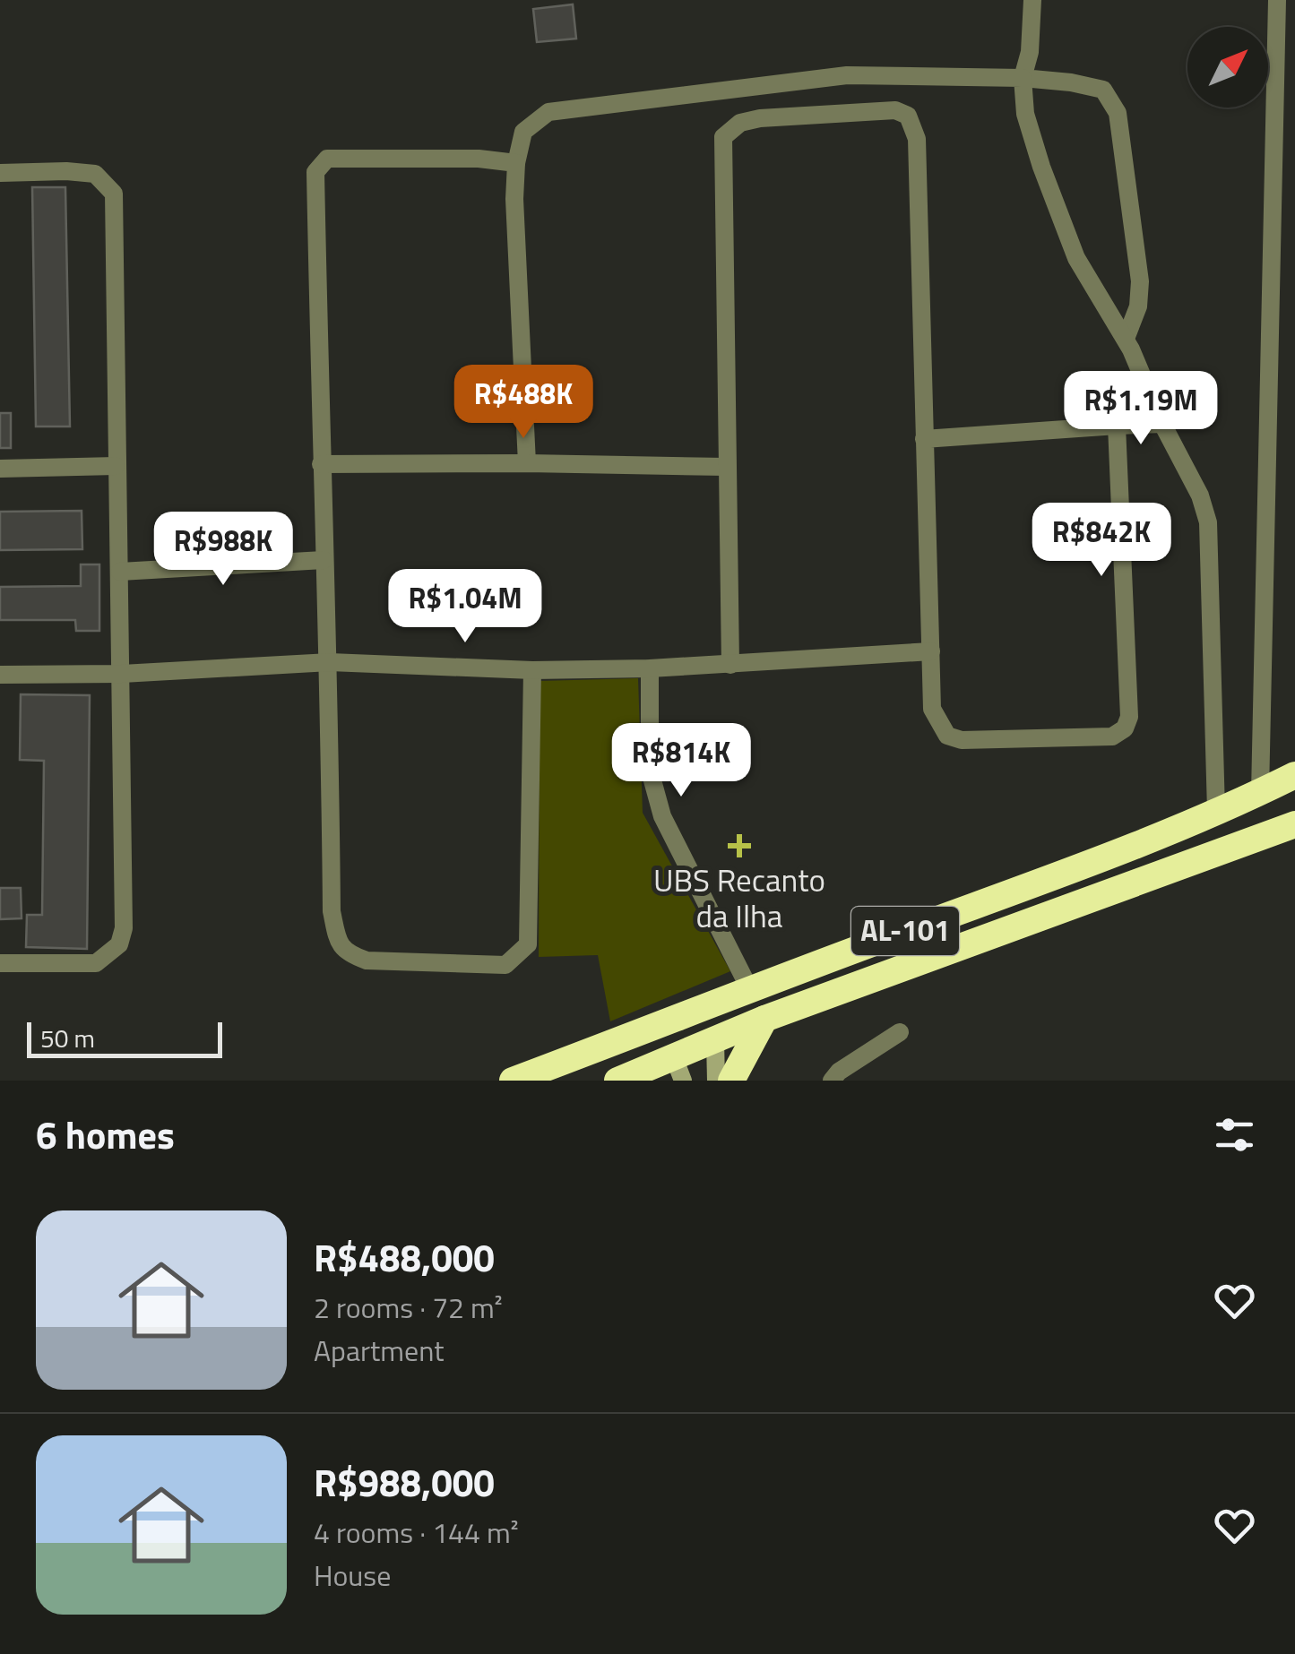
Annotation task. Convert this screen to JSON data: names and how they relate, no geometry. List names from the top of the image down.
{
  "streets": {
    "highway": ["AL-101"]
  },
  "places": {
    "health": ["UBS Recanto da Ilha"]
  },
  "scale_bar": "50 m",
  "north": "top right",
  "page": {
    "price": [
      "R$488K",
      "R$1.19M",
      "R$842K",
      "R$988K",
      "R$1.04M",
      "R$814K"
    ],
    "scale": "50 m",
    "heading": "6 homes",
    "list": [
      {
        "name": "R$488,000",
        "note": "2 rooms · 72 m² · Apartment"
      },
      {
        "name": "R$988,000",
        "note": "4 rooms · 144 m² · House"
      }
    ]
  }
}
